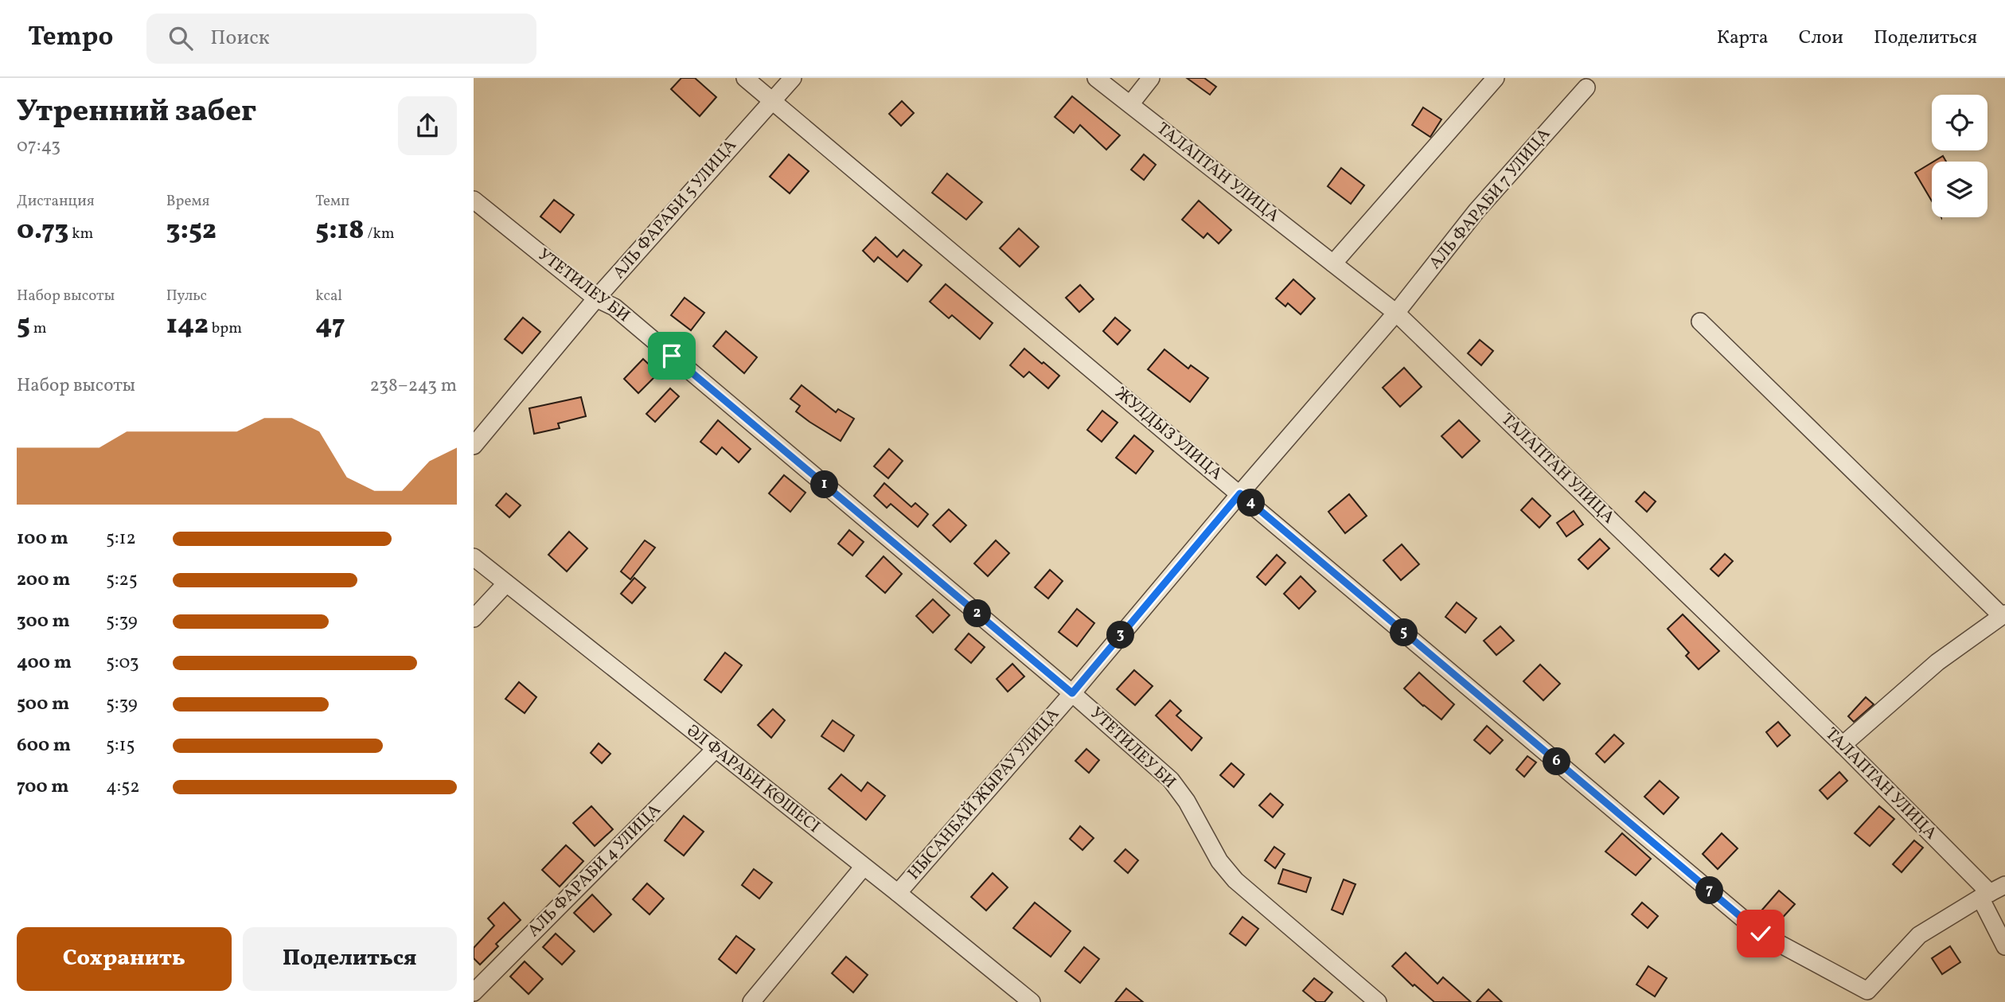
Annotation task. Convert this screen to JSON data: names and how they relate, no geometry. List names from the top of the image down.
{
  "streets": {
    "street": [
      "ТАЛАПТАН УЛИЦА",
      "АЛЬ ФАРАБИ 7 УЛИЦА",
      "АЛЬ ФАРАБИ 5 УЛИЦА",
      "УТЕТИЛЕУ БИ",
      "ЖУЛДЫЗ УЛИЦА",
      "ӘЛ ФАРАБИ КӨШЕСІ",
      "НЫСАНБАЙ ЖЫРАУ УЛИЦА",
      "АЛЬ ФАРАБИ 4 УЛИЦА"
    ]
  },
  "crossings": [
    ["ТАЛАПТАН УЛИЦА", "АЛЬ ФАРАБИ 7 УЛИЦА"],
    ["ТАЛАПТАН УЛИЦА", "ЖУЛДЫЗ УЛИЦА"],
    ["ТАЛАПТАН УЛИЦА", "НЫСАНБАЙ ЖЫРАУ УЛИЦА"],
    ["АЛЬ ФАРАБИ 7 УЛИЦА", "НЫСАНБАЙ ЖЫРАУ УЛИЦА"],
    ["АЛЬ ФАРАБИ 5 УЛИЦА", "УТЕТИЛЕУ БИ"],
    ["АЛЬ ФАРАБИ 5 УЛИЦА", "ЖУЛДЫЗ УЛИЦА"],
    ["УТЕТИЛЕУ БИ", "НЫСАНБАЙ ЖЫРАУ УЛИЦА"],
    ["ЖУЛДЫЗ УЛИЦА", "НЫСАНБАЙ ЖЫРАУ УЛИЦА"],
    ["ӘЛ ФАРАБИ КӨШЕСІ", "НЫСАНБАЙ ЖЫРАУ УЛИЦА"],
    ["ӘЛ ФАРАБИ КӨШЕСІ", "АЛЬ ФАРАБИ 4 УЛИЦА"]
  ],
  "page": {
    "header": "Tempo",
    "search": "Поиск",
    "nav": ["Карта", "Слои", "Поделиться"],
    "heading": ["Утренний забег", "07:43"],
    "stats": [
      ["Дистанция", "0.73 km"],
      ["Время", "3:52"],
      ["Темп", "5:18 /km"],
      ["Набор высоты", "5 m"],
      ["Пульс", "142 bpm"],
      ["kcal", "47"]
    ],
    "chart": ["Набор высоты", "238–243 m"],
    "pins": [
      "1",
      "4",
      "2",
      "5",
      "3",
      "6",
      "7"
    ],
    "list": [
      {
        "name": "100 m",
        "note": "5:12"
      },
      {
        "name": "200 m",
        "note": "5:25"
      },
      {
        "name": "300 m",
        "note": "5:39"
      },
      {
        "name": "400 m",
        "note": "5:03"
      },
      {
        "name": "500 m",
        "note": "5:39"
      },
      {
        "name": "600 m",
        "note": "5:15"
      },
      {
        "name": "700 m",
        "note": "4:52"
      }
    ],
    "buttons": ["Сохранить", "Поделиться"]
  }
}
